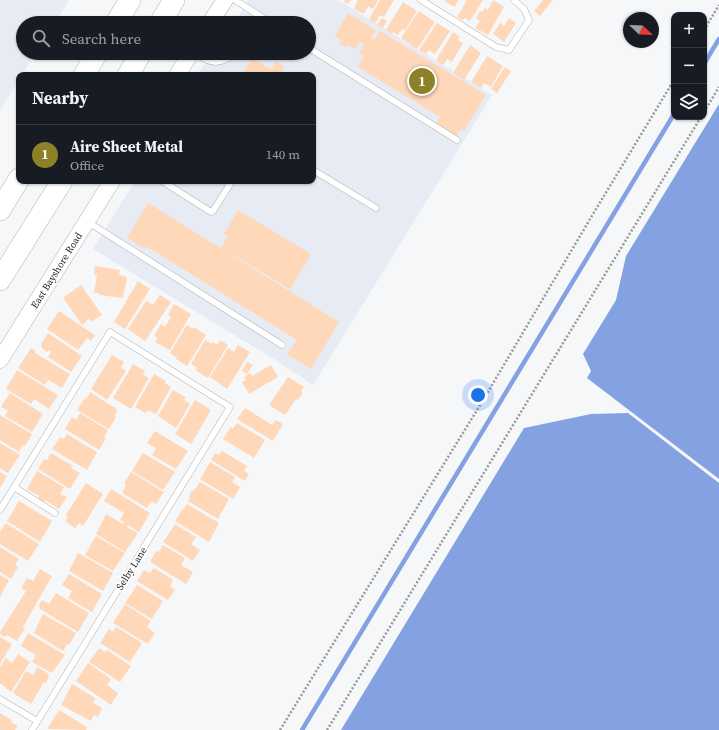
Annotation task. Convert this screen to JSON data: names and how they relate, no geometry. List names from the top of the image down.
{
  "streets": {
    "street": ["East Bayshore Road"],
    "lane": ["Selby Lane"]
  },
  "north": "bottom right",
  "page": {
    "map_buttons": ["+", "−"],
    "search": "Search here",
    "pins": "1",
    "heading": "Nearby",
    "list": [
      {
        "mark": "1",
        "name": "Aire Sheet Metal",
        "note": "Office",
        "value": "140 m"
      }
    ]
  }
}
